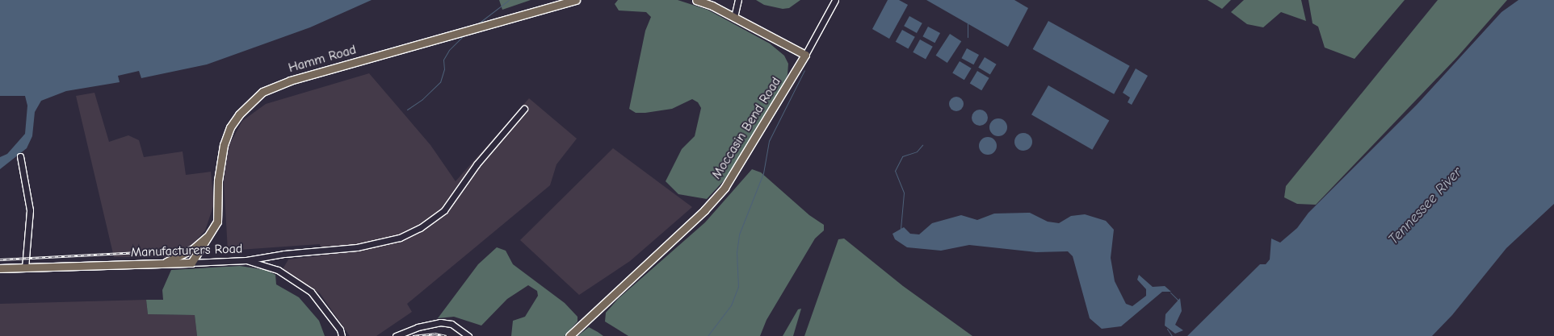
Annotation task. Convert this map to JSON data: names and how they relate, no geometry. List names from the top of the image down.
{
  "streets": {
    "main road": ["Hamm Road", "Moccasin Bend Road", "Manufacturers Road"]
  },
  "crossings": [
    ["Hamm Road", "Manufacturers Road"]
  ],
  "water": ["Tennessee River"]
}
